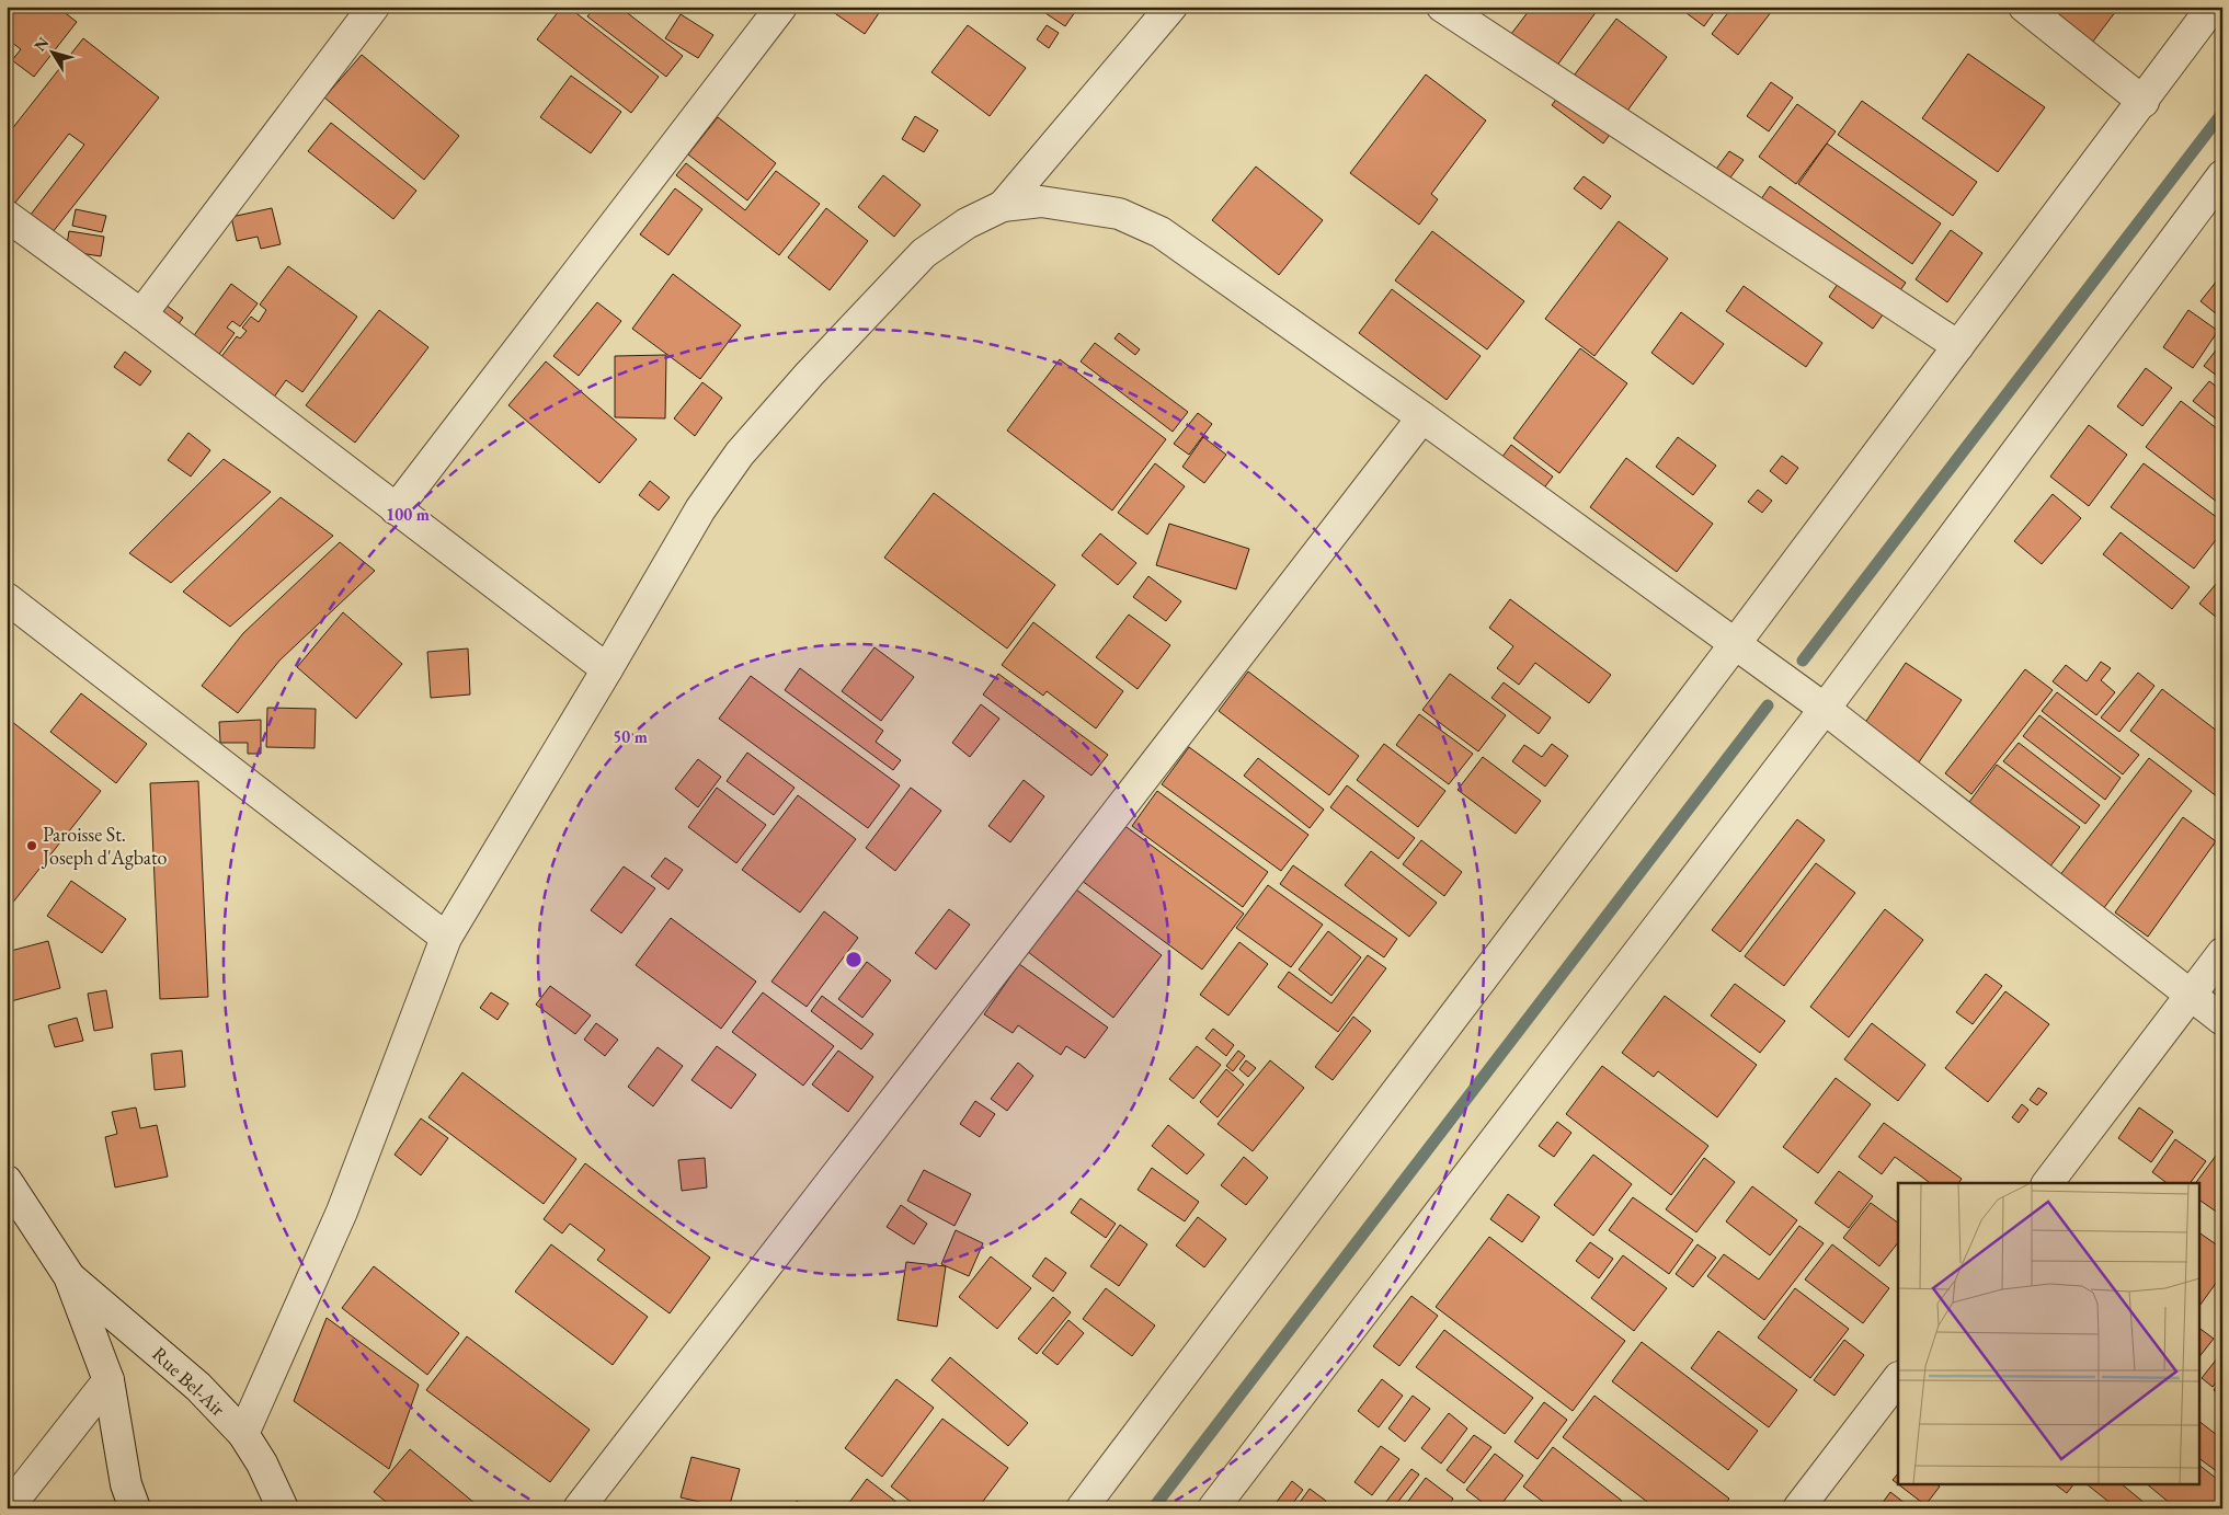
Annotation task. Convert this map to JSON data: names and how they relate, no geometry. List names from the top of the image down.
{
  "streets": {
    "street": ["Rue Bel-Air"]
  },
  "places": ["Paroisse St. Joseph d'Agbato"],
  "north": "top left",
  "rings": ["100 m", "50 m"]
}
